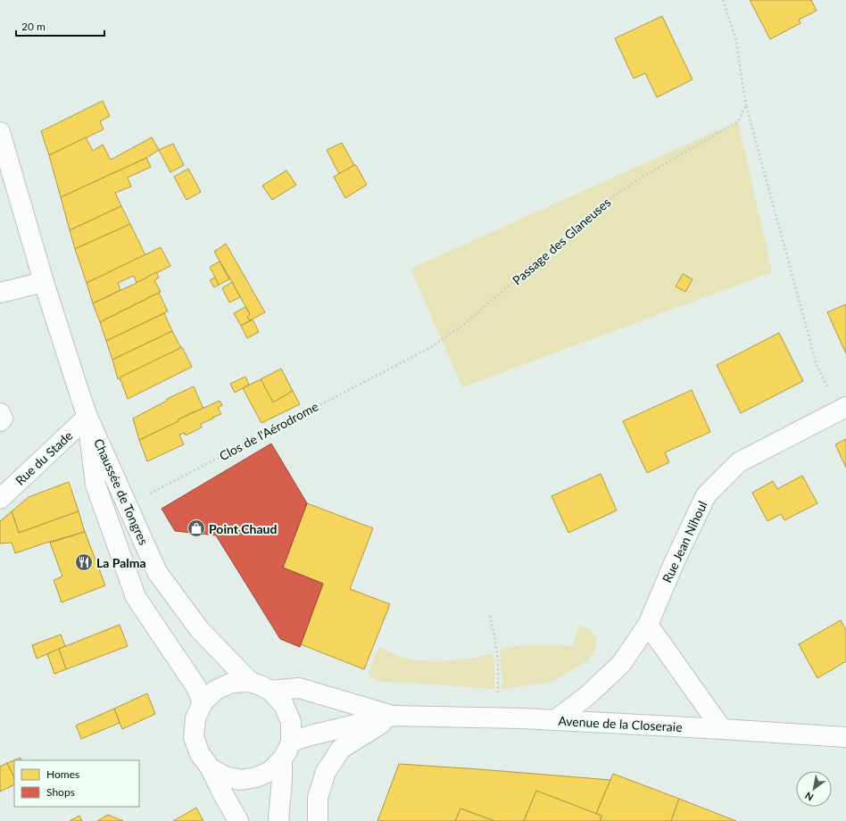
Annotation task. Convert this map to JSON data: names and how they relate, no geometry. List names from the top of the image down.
{
  "streets": {
    "street": [
      "Rue du Stade",
      "Chaussée de Tongres",
      "Rue Jean Nihoul",
      "Avenue de la Closeraie"
    ],
    "path": ["Passage des Glaneuses", "Clos de l'Aérodrome"]
  },
  "crossings": [
    ["Passage des Glaneuses", "Clos de l'Aérodrome"],
    ["Clos de l'Aérodrome", "Chaussée de Tongres"],
    ["Rue du Stade", "Chaussée de Tongres"],
    ["Chaussée de Tongres", "Avenue de la Closeraie"],
    ["Rue Jean Nihoul", "Avenue de la Closeraie"]
  ],
  "places": {
    "shop": ["Point Chaud"],
    "restaurant": ["La Palma"]
  },
  "legend": ["Homes", "Shops"],
  "scale_bar": "20 m",
  "north": "bottom left"
}
